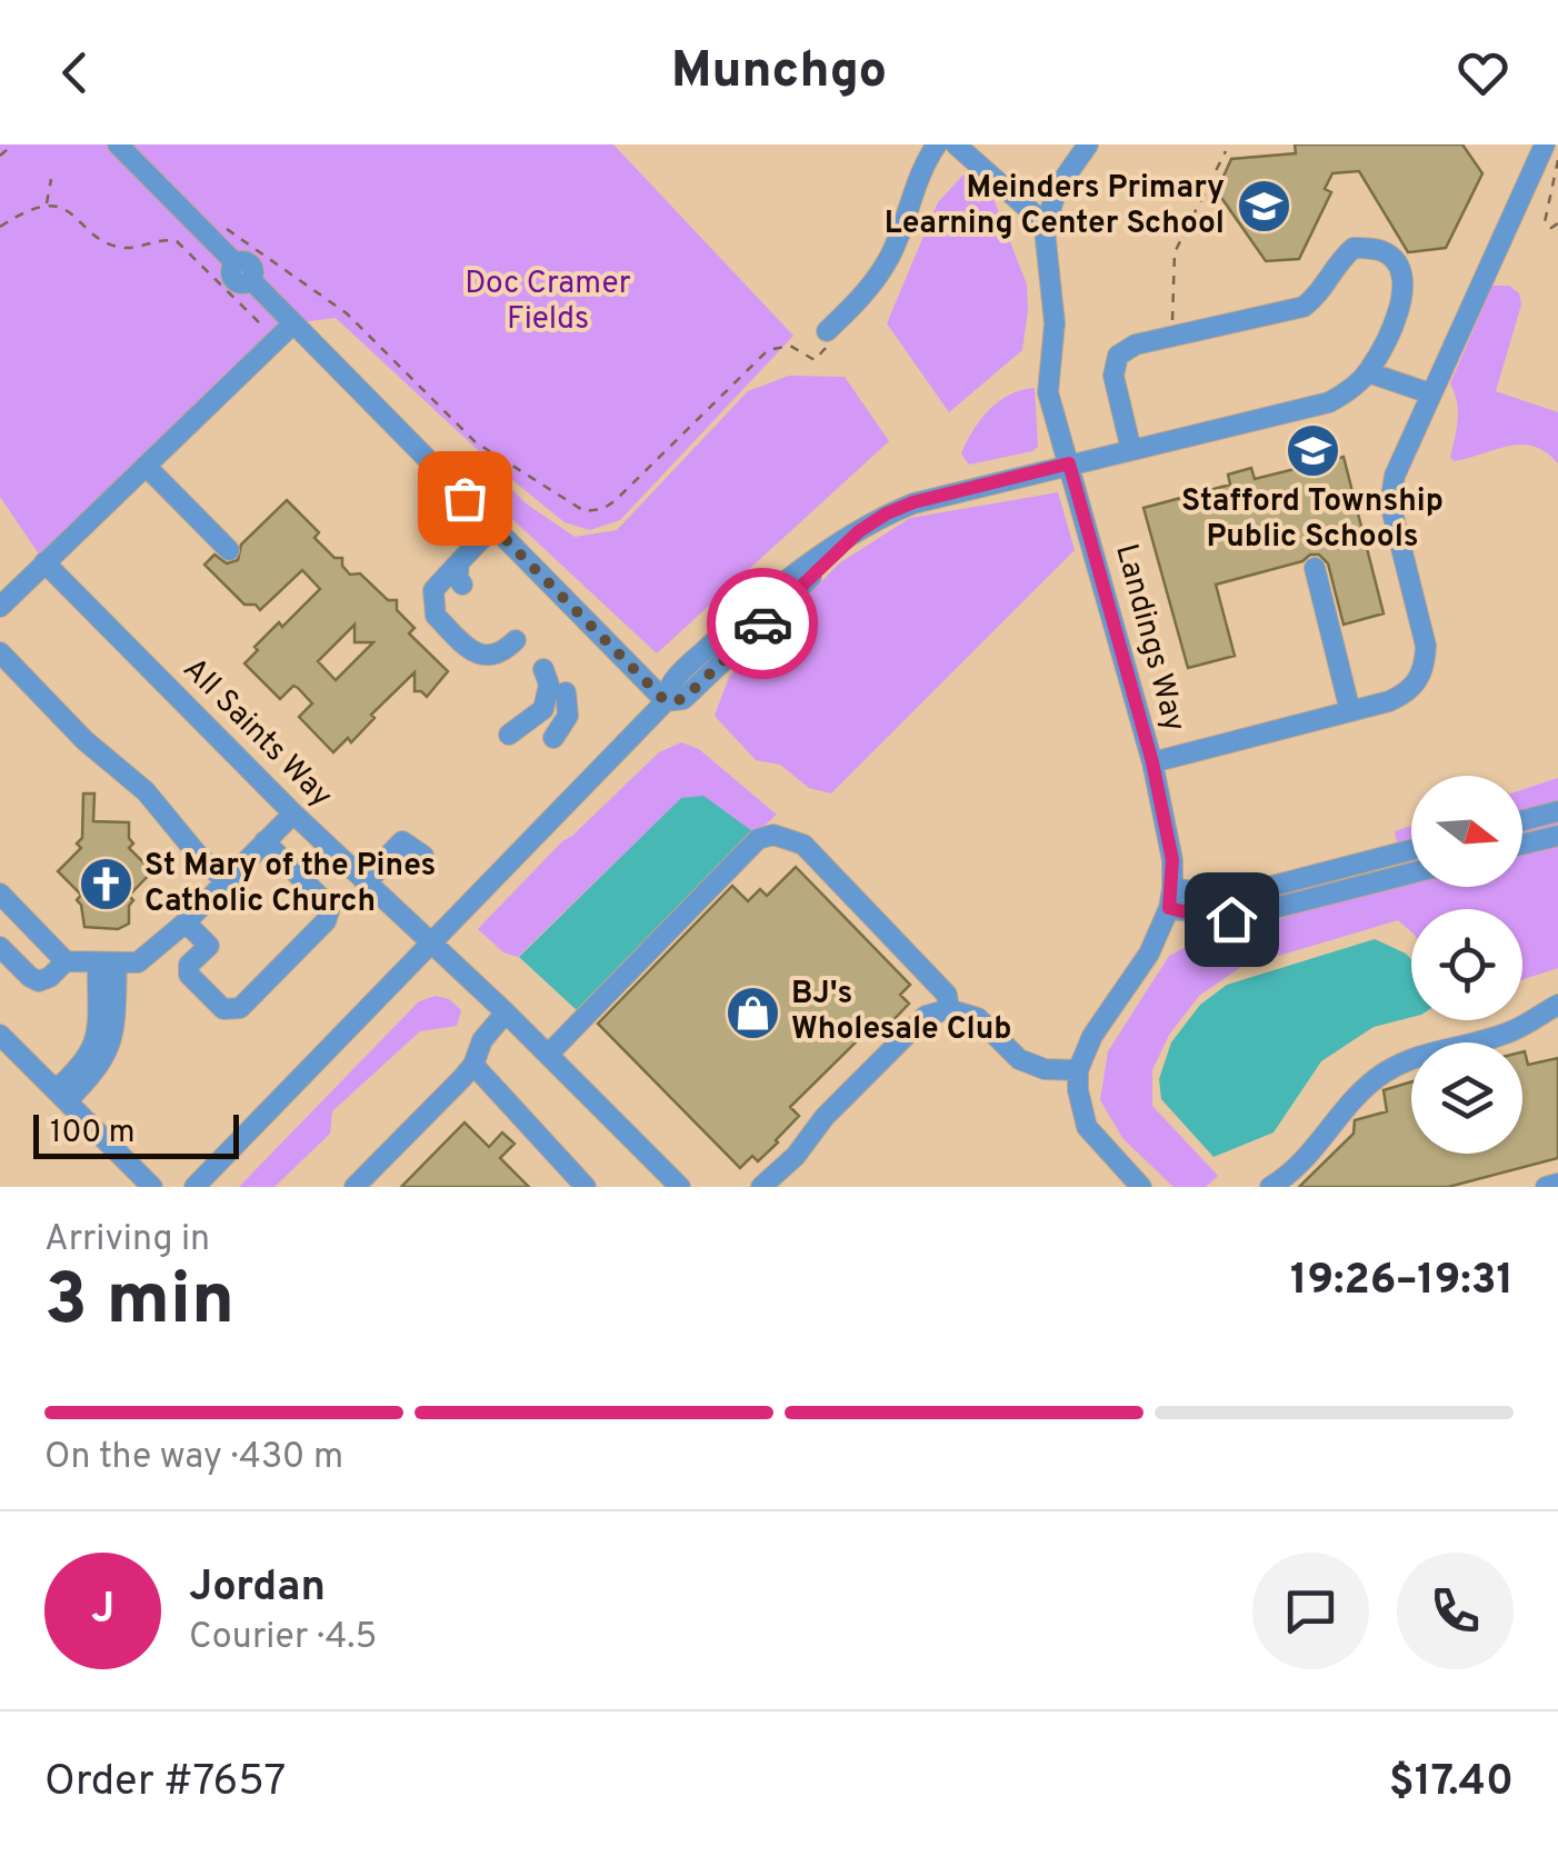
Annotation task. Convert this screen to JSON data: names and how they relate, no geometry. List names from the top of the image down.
{
  "streets": {
    "street": ["Landings Way", "All Saints Way"]
  },
  "parks": ["Doc Cramer Fields"],
  "places": {
    "school or university": ["Meinders Primary Learning Center School", "Stafford Township Public Schools"],
    "church": ["St Mary of the Pines Catholic Church"],
    "shop": ["BJ's Wholesale Club"]
  },
  "scale_bar": "100 m",
  "north": "right",
  "page": {
    "header": "Munchgo",
    "scale": "100 m",
    "heading": ["3 min", "Arriving in", "19:26–19:31"],
    "panel": [
      "Jordan",
      "Courier · 4.5",
      "Order #7657",
      "$17.40"
    ],
    "bar": "On the way · 430 m",
    "round": "J"
  }
}
